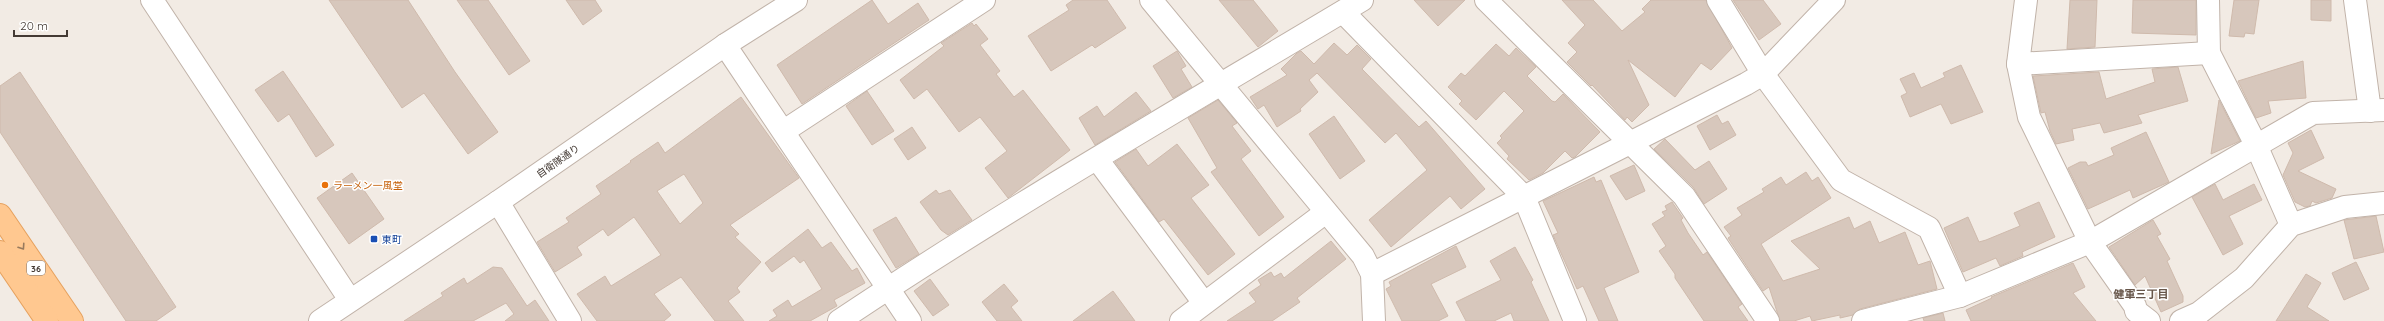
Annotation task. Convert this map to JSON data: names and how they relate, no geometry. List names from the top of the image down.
{
  "streets": {
    "main road": ["36"],
    "street": ["自衛隊通り"]
  },
  "districts": ["健軍三丁目"],
  "places": {
    "other": ["ラーメン一風堂"],
    "transit": ["東町"]
  },
  "scale_bar": "20 m"
}
